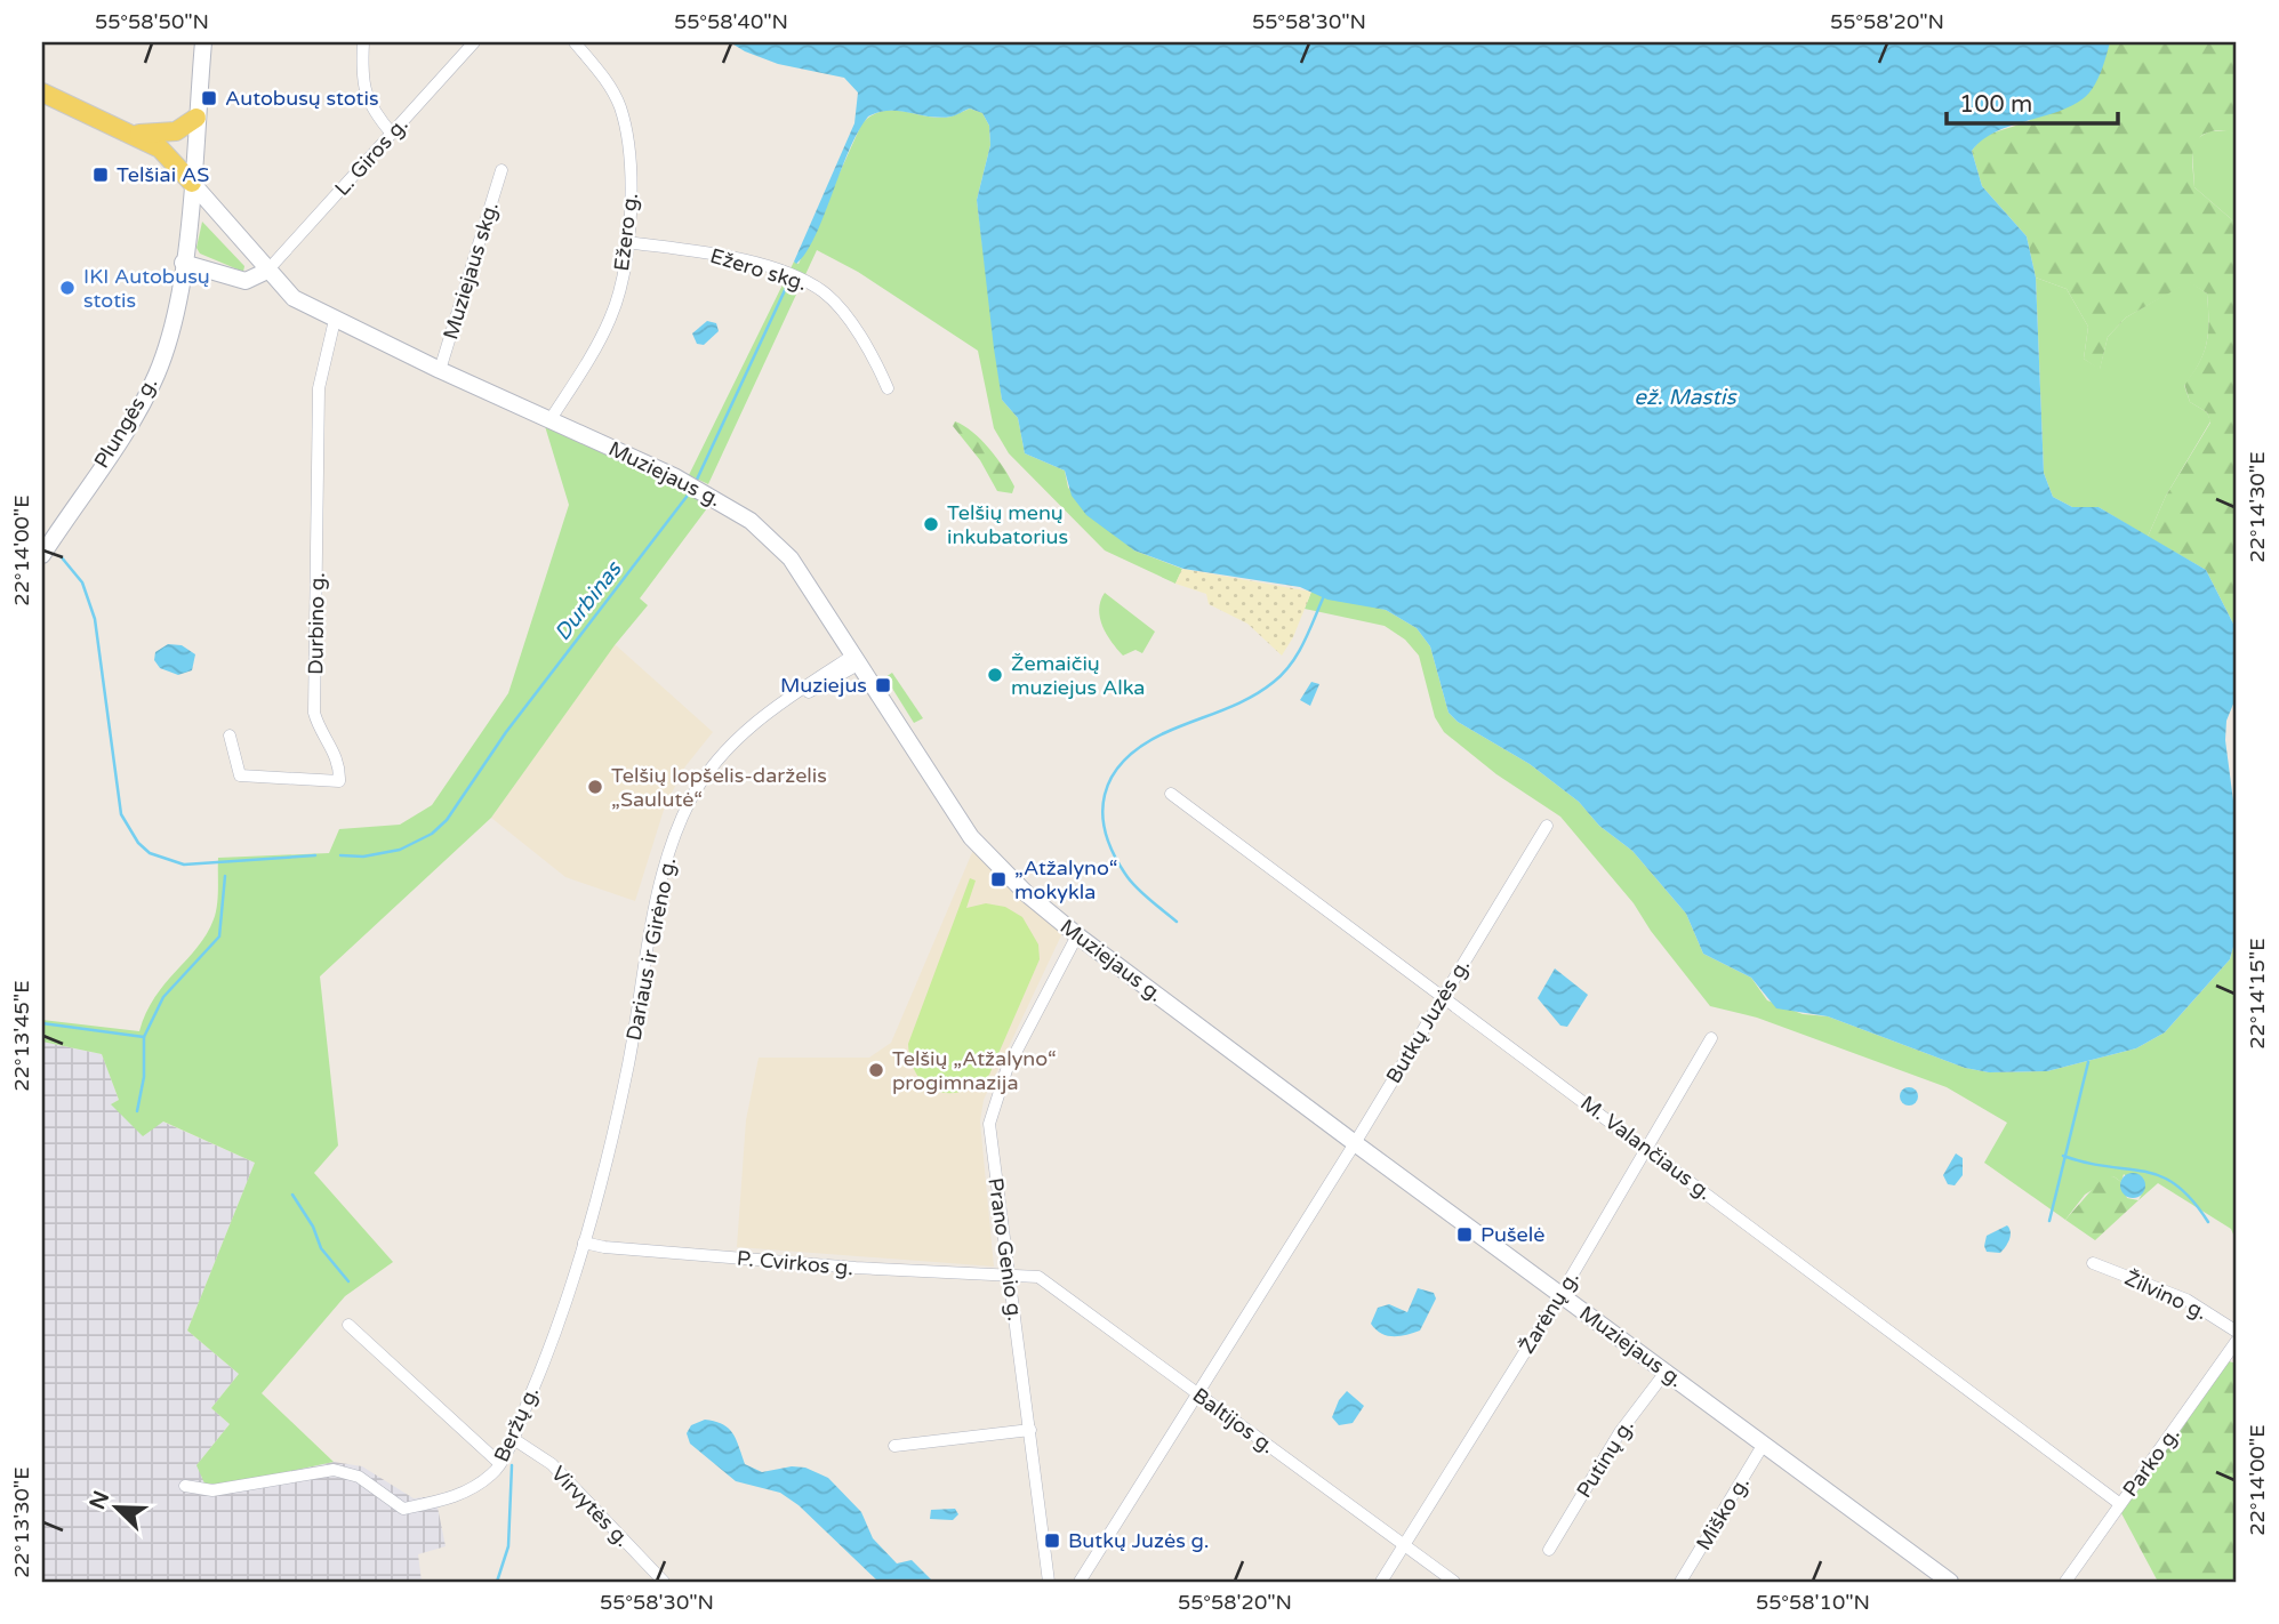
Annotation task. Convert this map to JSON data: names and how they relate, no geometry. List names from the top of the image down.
{
  "streets": {
    "main road": ["Plungės g.", "Muziejaus g."],
    "street": [
      "L. Giros g.",
      "Ežero g.",
      "Ežero skg.",
      "Muziejaus skg.",
      "Durbino g.",
      "Dariaus ir Girėno g.",
      "Butkų Juzės g.",
      "M. Valančiaus g.",
      "Prano Genio g.",
      "P. Cvirkos g.",
      "Žilvino g.",
      "Žarėnų g.",
      "Baltijos g.",
      "Beržų g.",
      "Putinų g.",
      "Parko g.",
      "Virvytės g.",
      "Miško g."
    ]
  },
  "crossings": [
    ["L. Giros g.", "Muziejaus g."],
    ["Ežero g.", "Ežero skg."],
    ["Ežero g.", "Muziejaus g."],
    ["Muziejaus skg.", "Muziejaus g."],
    ["Plungės g.", "Muziejaus g."],
    ["Muziejaus g.", "Durbino g."],
    ["Muziejaus g.", "Dariaus ir Girėno g."],
    ["Muziejaus g.", "Butkų Juzės g."],
    ["Muziejaus g.", "Prano Genio g."],
    ["Muziejaus g.", "Žarėnų g."],
    ["Muziejaus g.", "Putinų g."],
    ["Muziejaus g.", "Miško g."],
    ["Dariaus ir Girėno g.", "P. Cvirkos g."],
    ["Dariaus ir Girėno g.", "Beržų g."],
    ["Butkų Juzės g.", "M. Valančiaus g."],
    ["Butkų Juzės g.", "Baltijos g."],
    ["M. Valančiaus g.", "Žarėnų g."],
    ["M. Valančiaus g.", "Parko g."],
    ["Prano Genio g.", "P. Cvirkos g."],
    ["Prano Genio g.", "Baltijos g."],
    ["P. Cvirkos g.", "Baltijos g."],
    ["P. Cvirkos g.", "Beržų g."],
    ["Žarėnų g.", "Baltijos g."],
    ["Beržų g.", "Virvytės g."]
  ],
  "water": ["ež. Mastis", "Durbinas"],
  "places": {
    "transit": [
      "Autobusų stotis",
      "Telšiai AS",
      "Muziejus",
      "„Atžalyno“ mokykla",
      "Pušelė",
      "Butkų Juzės g."
    ],
    "other": [
      "IKI Autobusų stotis",
      "Telšių menų inkubatorius",
      "Žemaičių muziejus Alka",
      "Telšių lopšelis-darželis „Saulutė“",
      "Telšių „Atžalyno“ progimnazija"
    ]
  },
  "scale_bar": "100 m",
  "north": "top left",
  "coordinates": [
    "55°58'50\"N",
    "55°58'40\"N",
    "55°58'30\"N",
    "55°58'20\"N",
    "22°14'30\"E",
    "22°14'00\"E",
    "22°14'15\"E",
    "22°13'45\"E",
    "22°13'30\"E",
    "55°58'10\"N"
  ]
}
